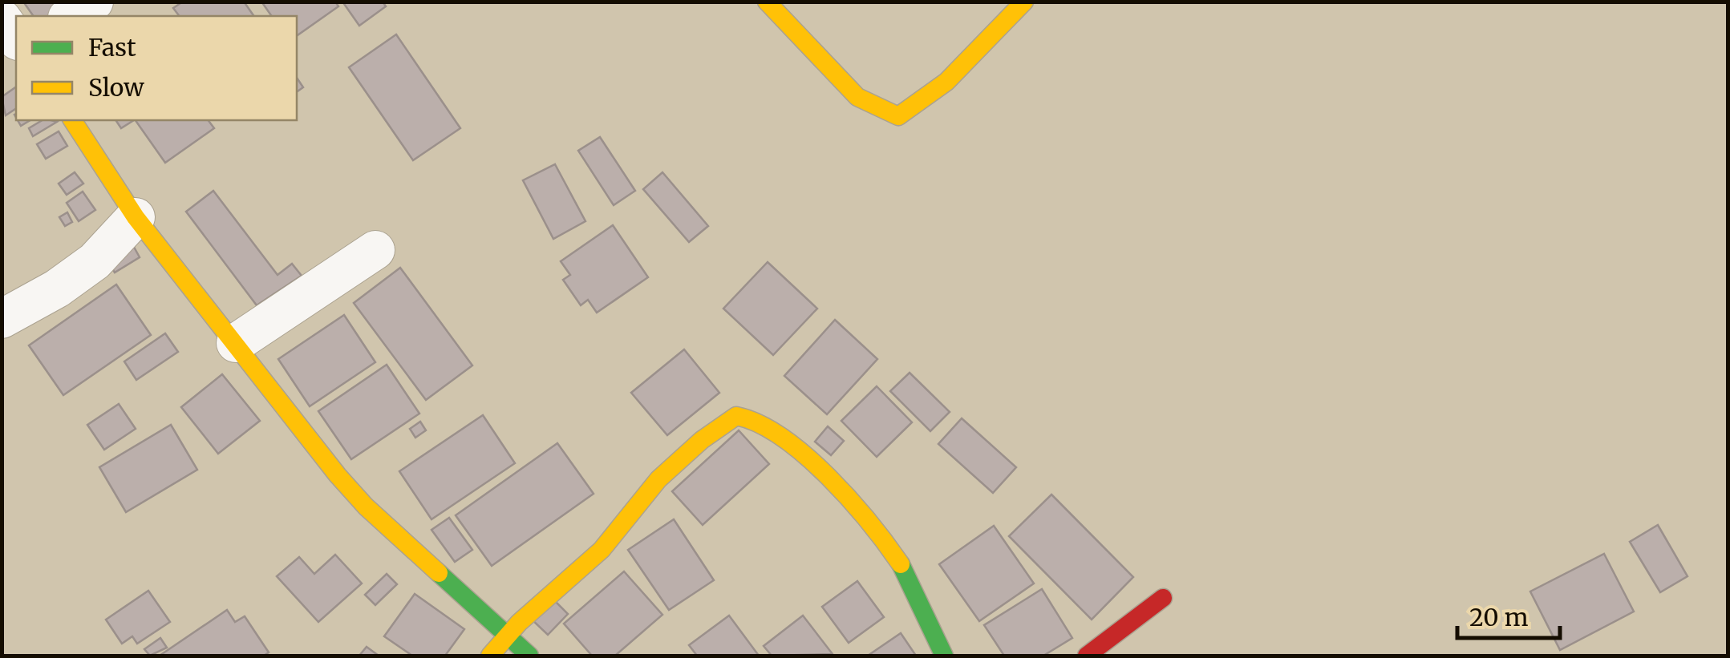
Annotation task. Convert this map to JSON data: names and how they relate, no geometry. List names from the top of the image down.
{
  "legend": ["Fast", "Slow"],
  "scale_bar": "20 m"
}
